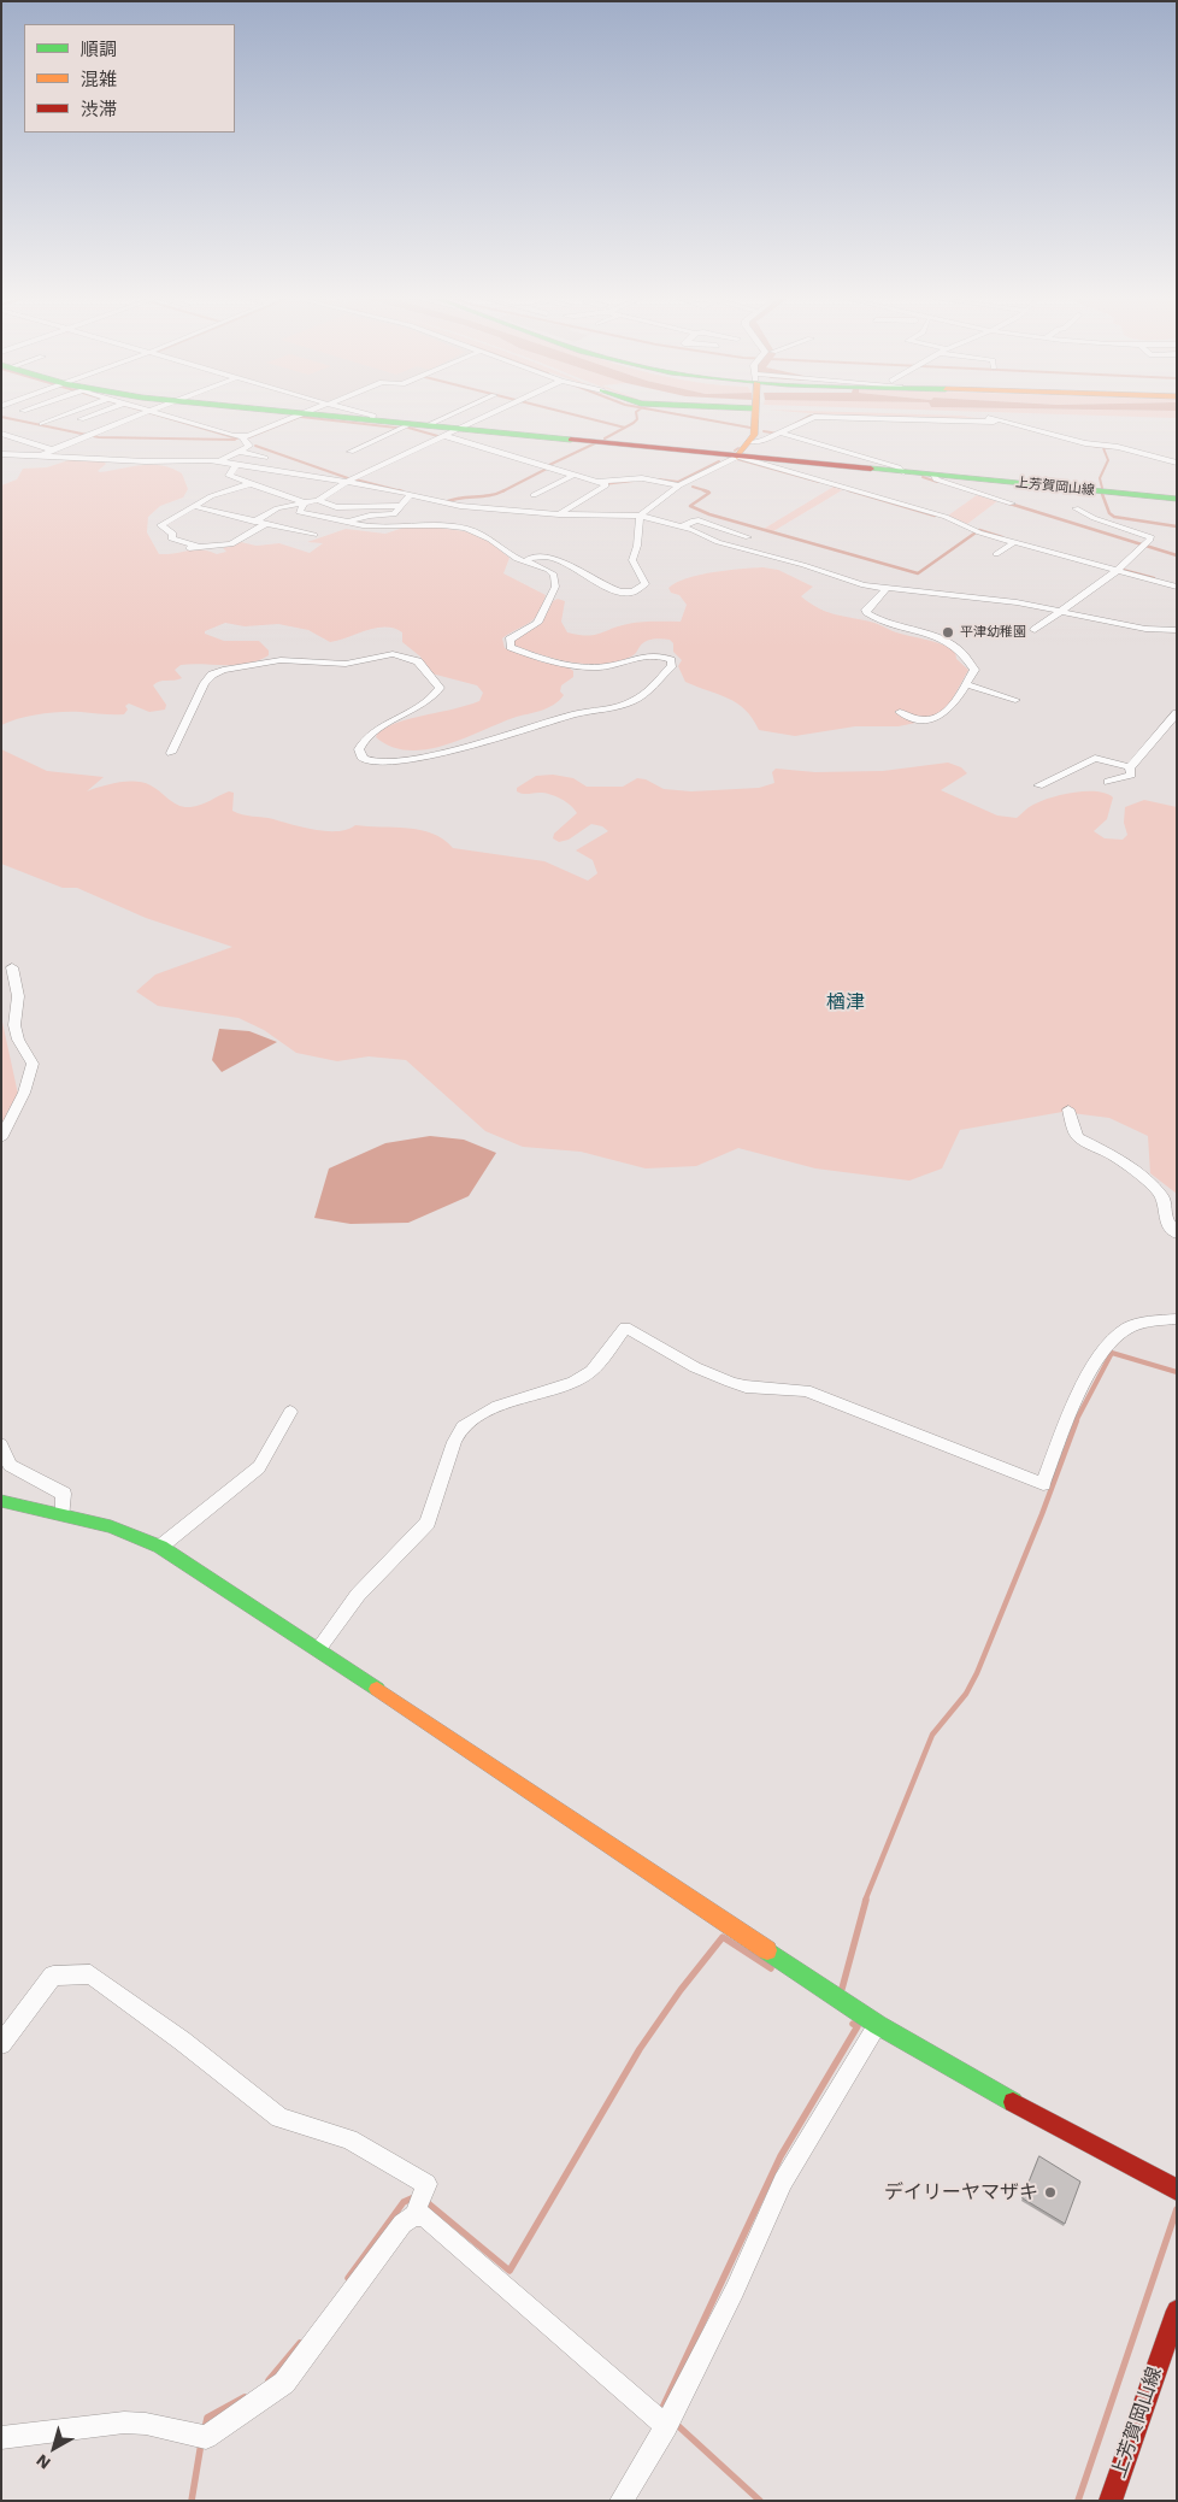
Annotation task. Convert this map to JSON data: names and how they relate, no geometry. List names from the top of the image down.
{
  "streets": {
    "main road": ["上芳賀岡山線"]
  },
  "districts": ["楢津"],
  "places": ["平津幼稚園", "デイリーヤマザキ"],
  "legend": ["順調", "混雑", "渋滞"],
  "north": "bottom left"
}
